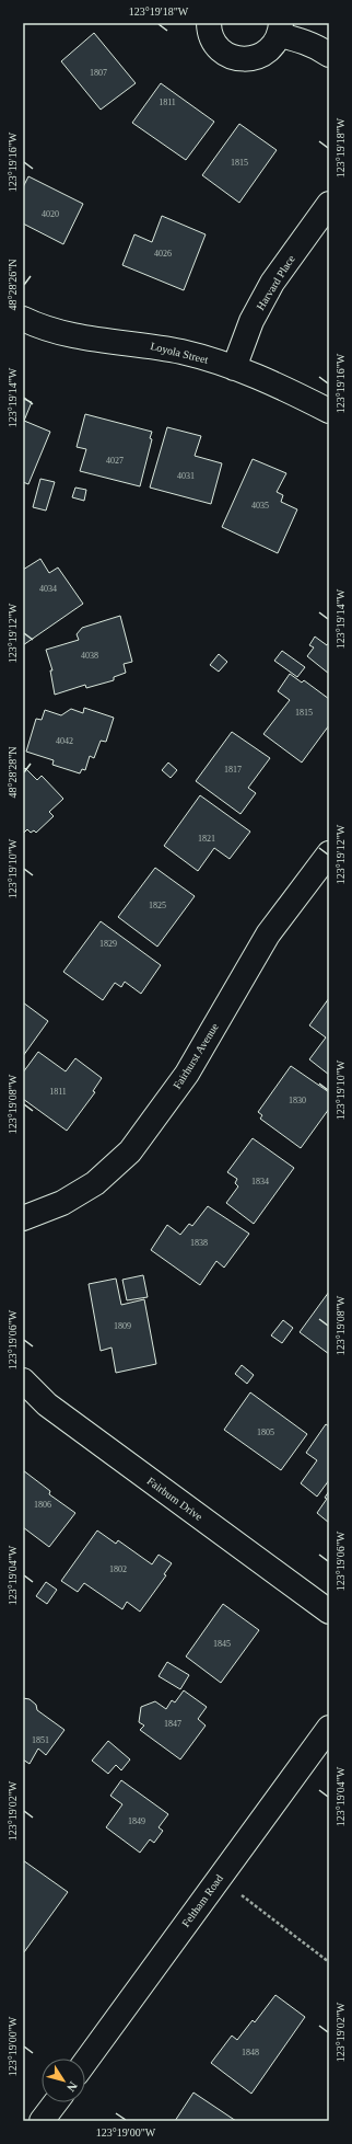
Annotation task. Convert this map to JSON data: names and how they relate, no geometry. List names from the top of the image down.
{
  "streets": {
    "street": [
      "Harvard Place",
      "Loyola Street",
      "Fairhurst Avenue",
      "Fairburn Drive",
      "Feltham Road"
    ]
  },
  "crossings": [
    ["Harvard Place", "Loyola Street"]
  ],
  "house_numbers": [
    "1807",
    "1811",
    "1815",
    "4020",
    "4026",
    "4027",
    "4031",
    "4035",
    "4034",
    "4038",
    "1815",
    "4042",
    "1817",
    "1821",
    "1825",
    "1829",
    "1811",
    "1830",
    "1834",
    "1838",
    "1809",
    "1805",
    "1806",
    "1802",
    "1845",
    "1847",
    "1851",
    "1849",
    "1848"
  ],
  "north": "bottom right",
  "coordinates": [
    "123°19'18\"W",
    "123°19'16\"W",
    "48°28'26\"N",
    "123°19'14\"W",
    "123°19'12\"W",
    "48°28'28\"N",
    "123°19'10\"W",
    "123°19'08\"W",
    "123°19'06\"W",
    "123°19'04\"W",
    "123°19'02\"W",
    "123°19'00\"W"
  ]
}
